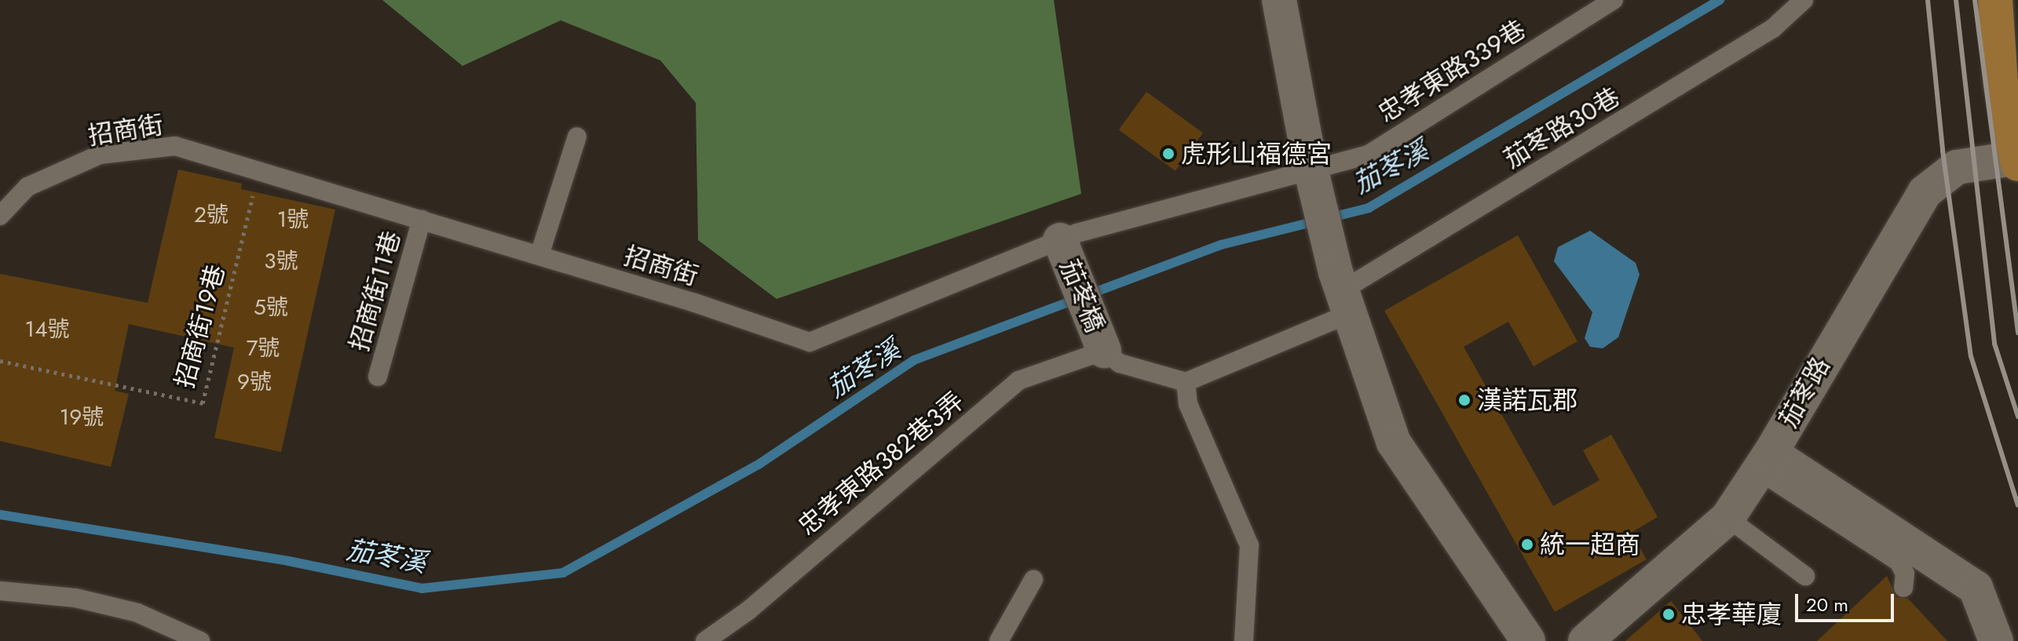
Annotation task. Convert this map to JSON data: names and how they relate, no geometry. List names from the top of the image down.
{
  "streets": {
    "street": ["茄苳橋", "茄苳路"],
    "lane": [
      "忠孝東路339巷",
      "茄苳路30巷",
      "招商街",
      "招商街11巷",
      "忠孝東路382巷3弄"
    ],
    "path": ["招商街19巷"]
  },
  "crossings": [
    ["忠孝東路339巷", "招商街"],
    ["招商街", "招商街11巷"],
    ["招商街", "茄苳橋"],
    ["招商街", "招商街19巷"],
    ["茄苳橋", "忠孝東路382巷3弄"]
  ],
  "water": ["茄苳溪"],
  "places": [
    "虎形山福德宮",
    "漢諾瓦郡",
    "統一超商",
    "忠孝華廈"
  ],
  "house_numbers": [
    "2號",
    "1號",
    "3號",
    "5號",
    "14號",
    "7號",
    "9號",
    "19號"
  ],
  "scale_bar": "20 m"
}
